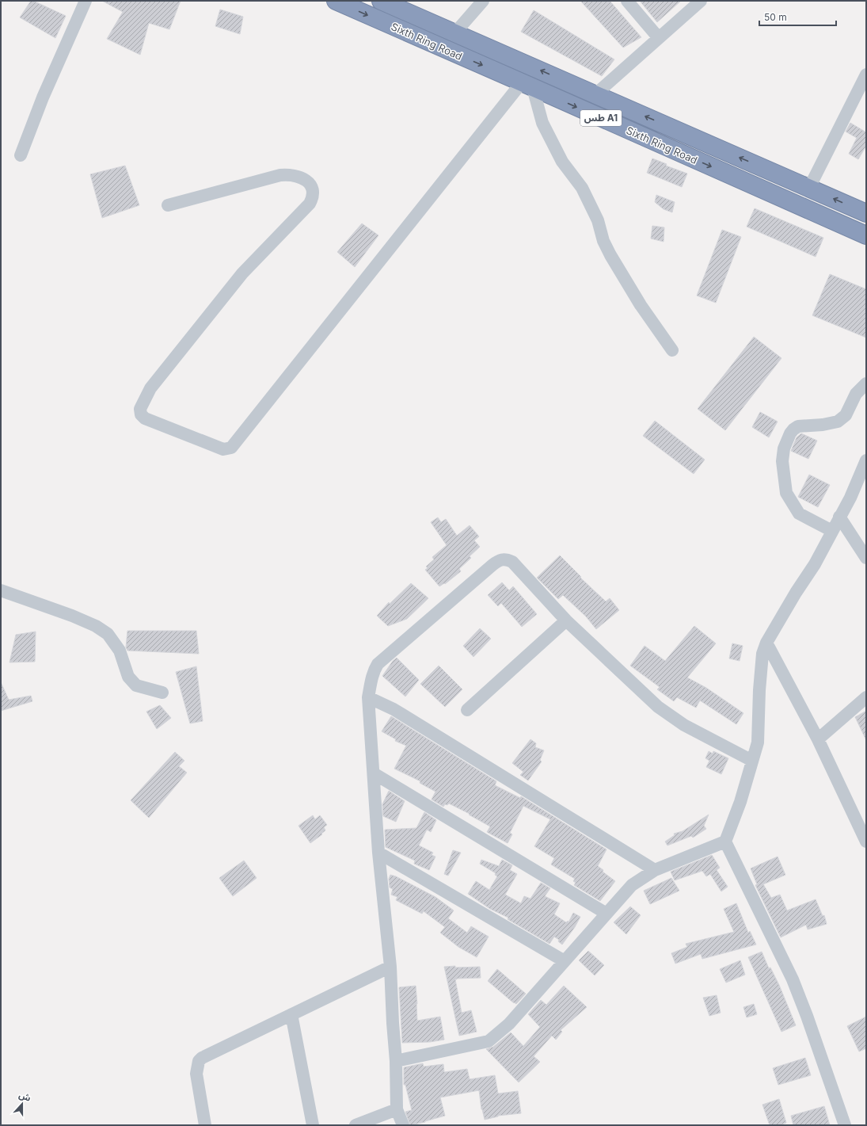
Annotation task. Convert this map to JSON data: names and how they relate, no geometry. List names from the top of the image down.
{
  "streets": {
    "highway": ["Sixth Ring Road", "طس A1"]
  },
  "scale_bar": "50 m",
  "north": "top"
}
